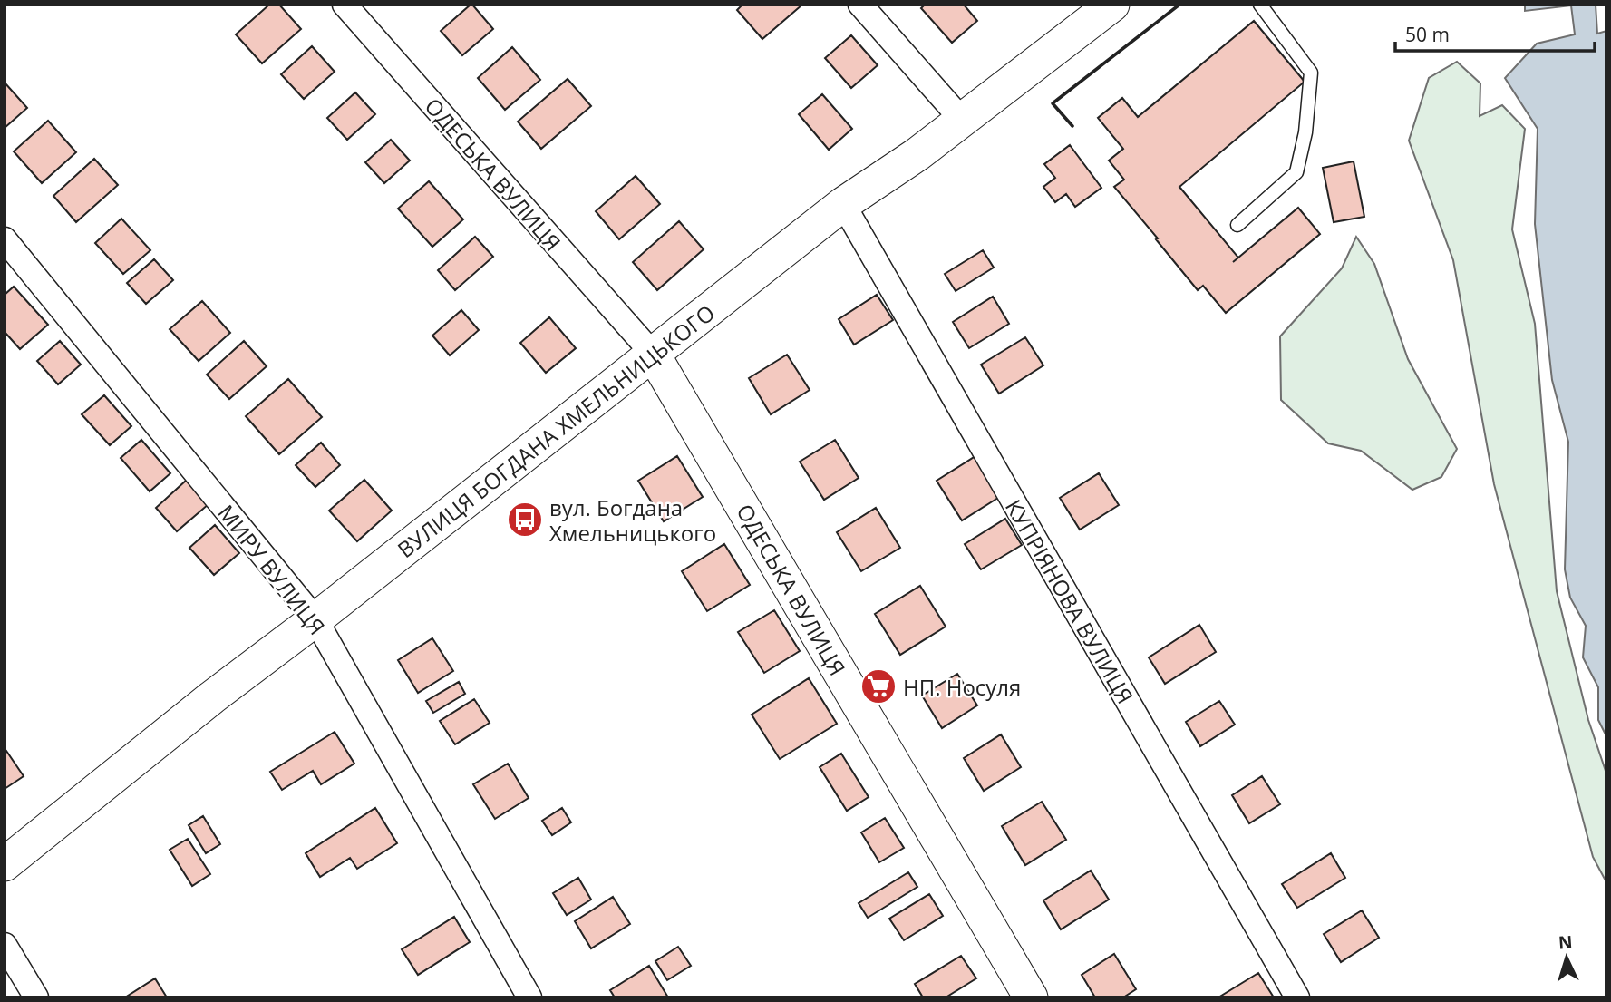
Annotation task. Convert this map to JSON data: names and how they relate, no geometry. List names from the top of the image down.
{
  "streets": {
    "street": [
      "ОДЕСЬКА ВУЛИЦЯ",
      "ВУЛИЦЯ БОГДАНА ХМЕЛЬНИЦЬКОГО",
      "МИРУ ВУЛИЦЯ",
      "КУПРІЯНОВА ВУЛИЦЯ"
    ]
  },
  "crossings": [
    ["ОДЕСЬКА ВУЛИЦЯ", "ВУЛИЦЯ БОГДАНА ХМЕЛЬНИЦЬКОГО"],
    ["ВУЛИЦЯ БОГДАНА ХМЕЛЬНИЦЬКОГО", "МИРУ ВУЛИЦЯ"],
    ["ВУЛИЦЯ БОГДАНА ХМЕЛЬНИЦЬКОГО", "КУПРІЯНОВА ВУЛИЦЯ"]
  ],
  "places": {
    "bus stop": ["вул. Богдана Хмельницького"],
    "supermarket": ["НП. Носуля"]
  },
  "scale_bar": "50 m",
  "north": "top"
}
